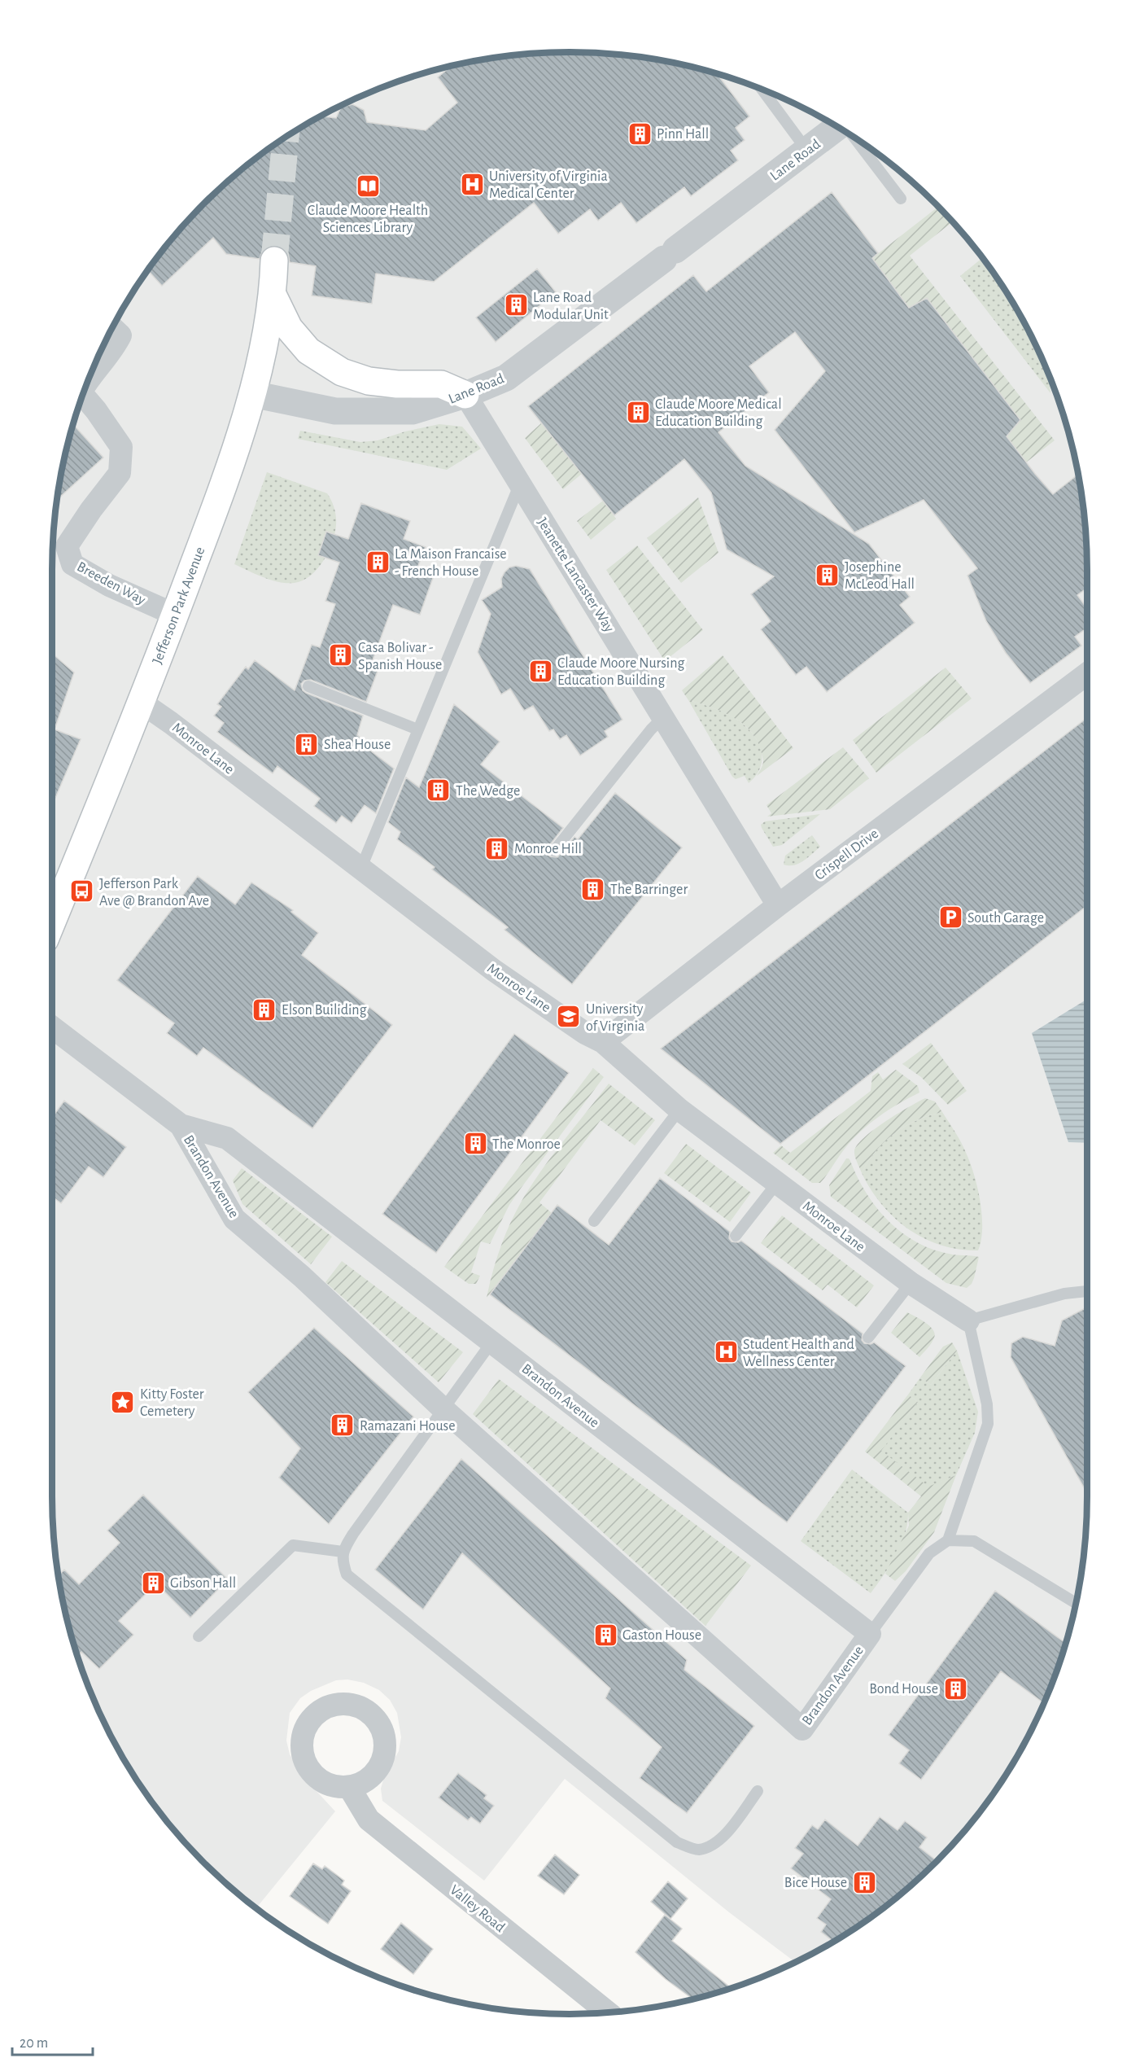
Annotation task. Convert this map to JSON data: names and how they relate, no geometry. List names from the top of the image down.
{
  "streets": {
    "main road": ["Jefferson Park Avenue"],
    "street": [
      "Lane Road",
      "Jeanette Lancaster Way",
      "Breeden Way",
      "Monroe Lane",
      "Crispell Drive",
      "Brandon Avenue",
      "Valley Road"
    ]
  },
  "crossings": [
    ["Lane Road", "Jeanette Lancaster Way"],
    ["Lane Road", "Jefferson Park Avenue"],
    ["Jeanette Lancaster Way", "Crispell Drive"],
    ["Breeden Way", "Jefferson Park Avenue"],
    ["Jefferson Park Avenue", "Monroe Lane"],
    ["Monroe Lane", "Crispell Drive"]
  ],
  "places": {
    "building": [
      "Pinn Hall",
      "Lane Road Modular Unit",
      "Claude Moore Medical Education Building",
      "La Maison Francaise - French House",
      "Josephine McLeod Hall",
      "Casa Bolivar - Spanish House",
      "Claude Moore Nursing Education Building",
      "Shea House",
      "The Wedge",
      "Monroe Hill",
      "The Barringer",
      "Elson Builiding",
      "The Monroe",
      "Ramazani House",
      "Gibson Hall",
      "Gaston House",
      "Bond House",
      "Bice House"
    ],
    "hospital": ["University of Virginia Medical Center", "Student Health and Wellness Center"],
    "library": ["Claude Moore Health Sciences Library"],
    "bus stop": ["Jefferson Park Ave @ Brandon Ave"],
    "parking": ["South Garage"],
    "school or university": ["University of Virginia"],
    "place": ["Kitty Foster Cemetery"]
  },
  "scale_bar": "20 m"
}
